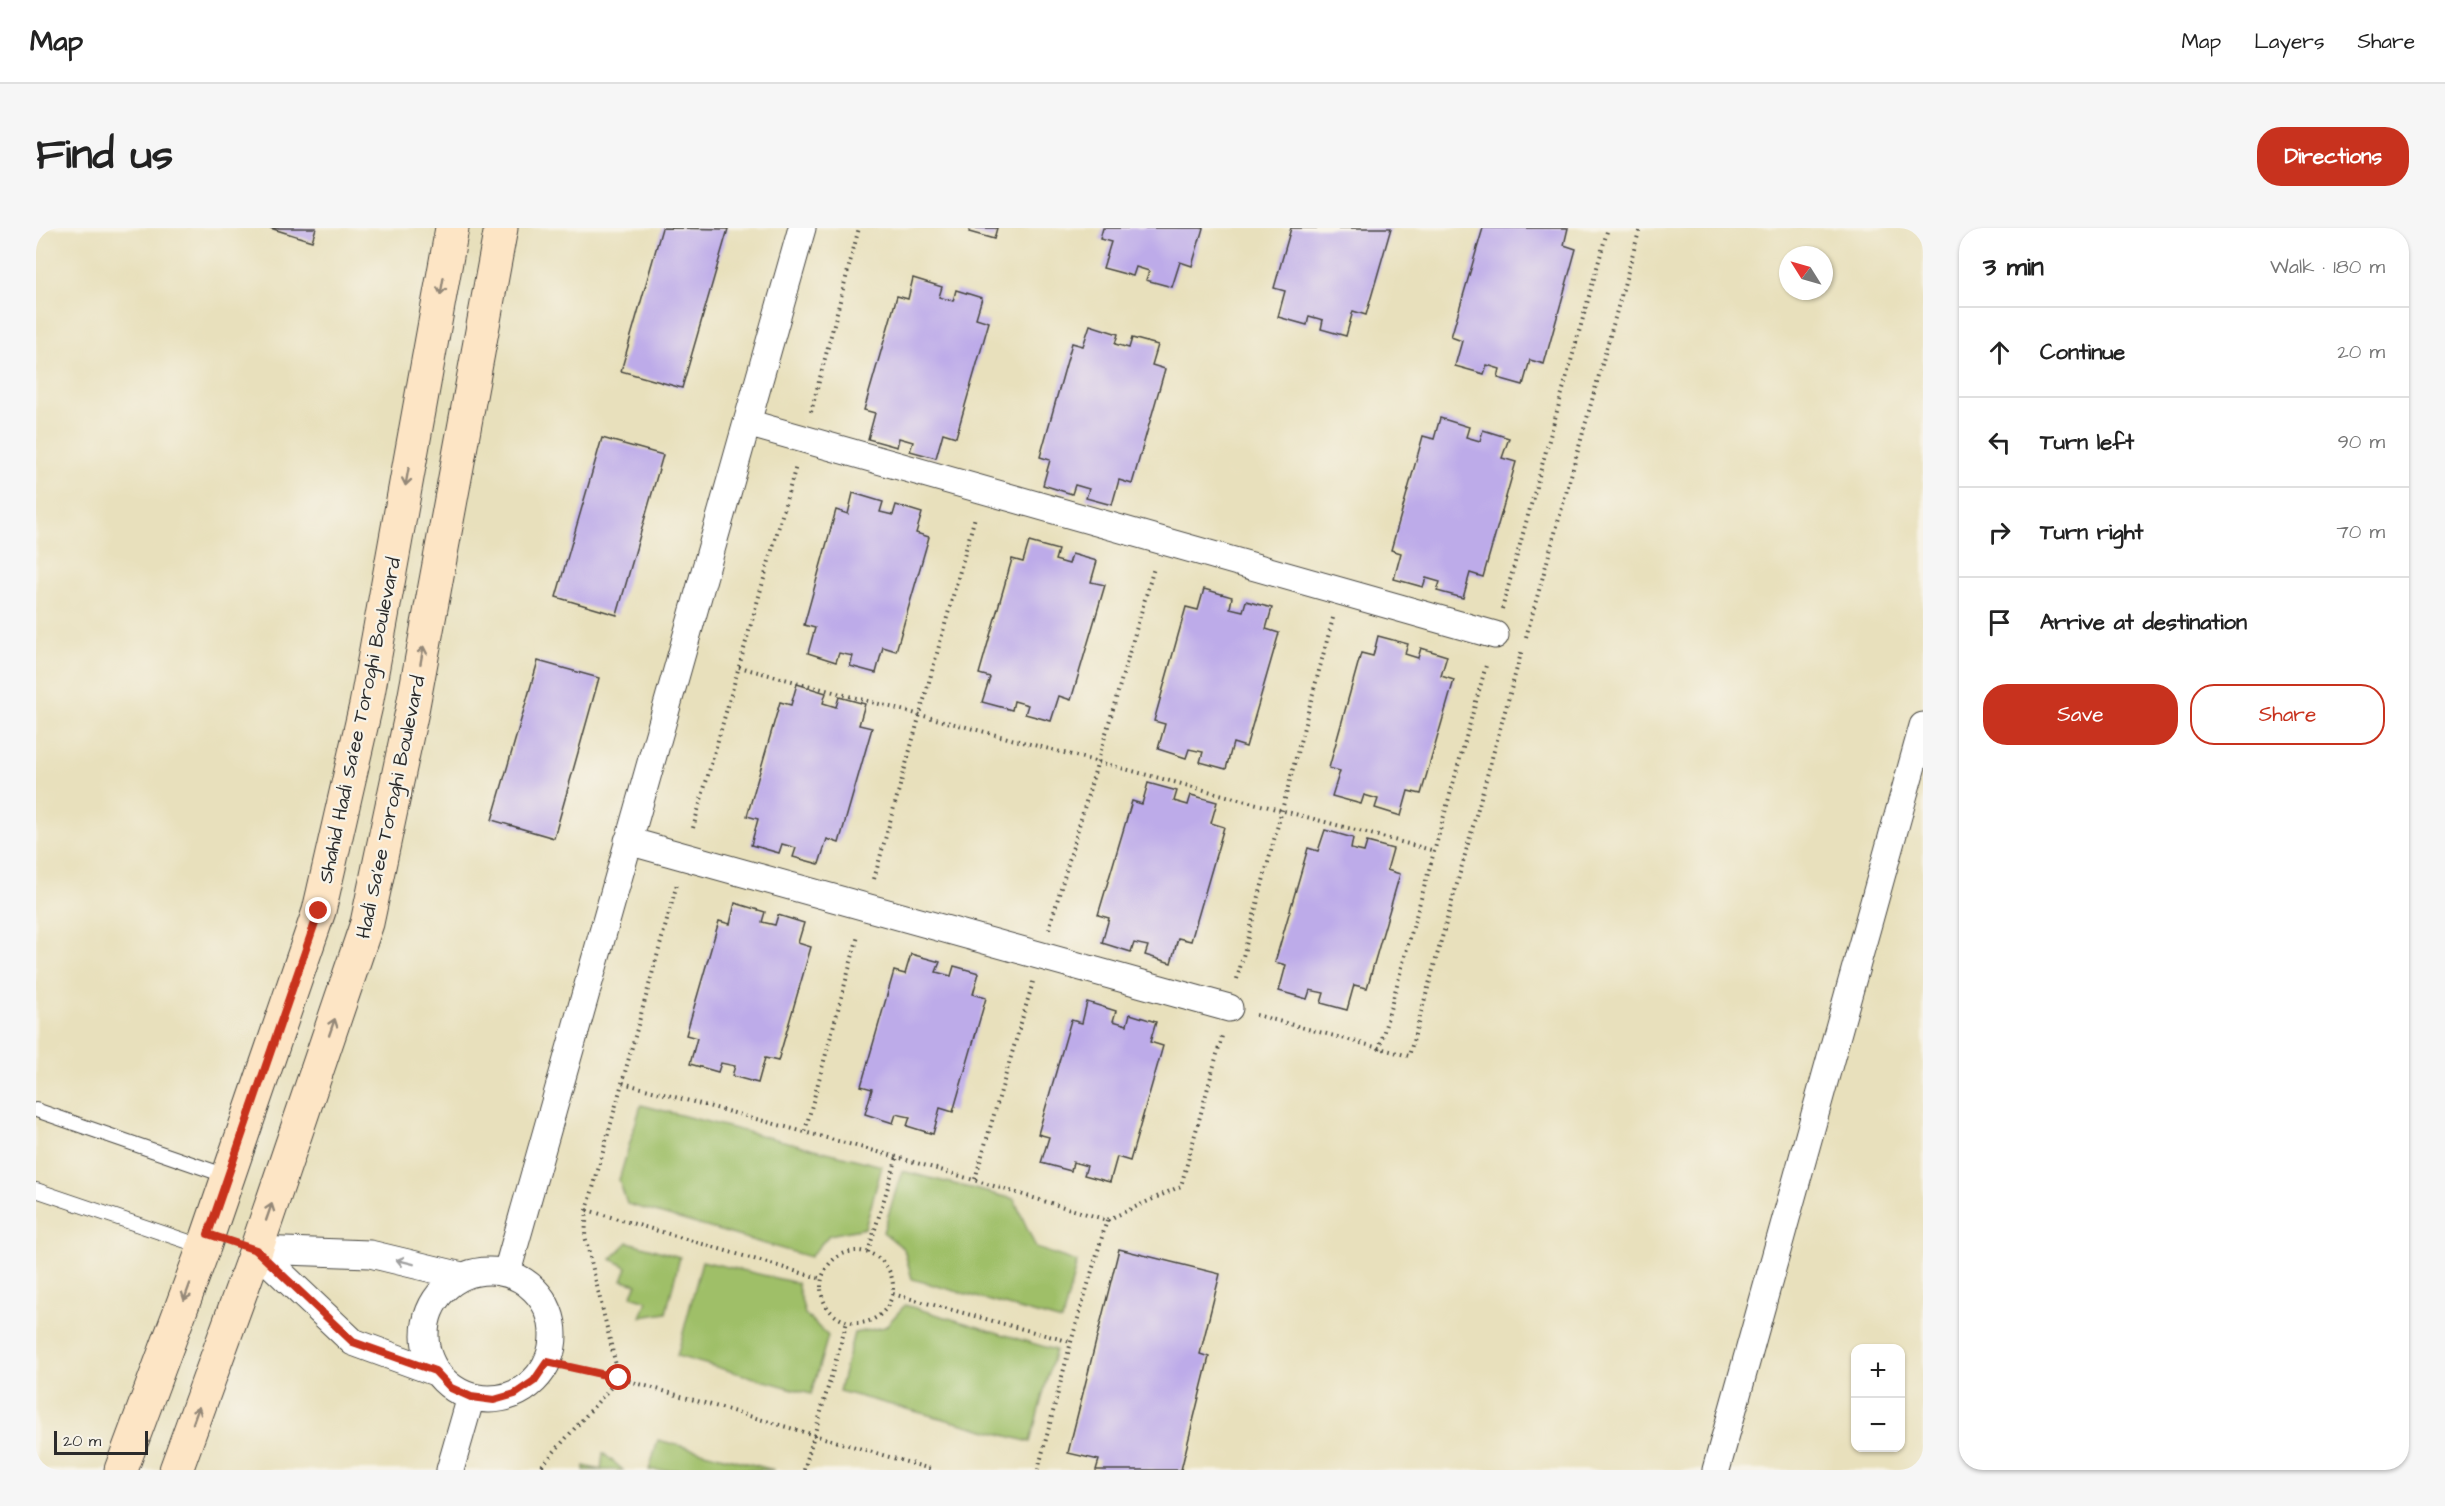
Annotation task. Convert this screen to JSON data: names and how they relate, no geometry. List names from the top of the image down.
{
  "streets": {
    "street": ["Shahid Hadi Sa'ee Toroghi Boulevard", "Hadi Sa'ee Toroghi Boulevard"]
  },
  "scale_bar": "20 m",
  "north": "top left",
  "page": {
    "header": "Map",
    "nav": ["Map", "Layers", "Share"],
    "title": "Find us",
    "buttons": [
      "Directions",
      ["Save", "Share"]
    ],
    "heading": ["3 min", "Walk · 180 m"],
    "list": [
      ["Continue", "20 m"],
      ["Turn left", "90 m"],
      ["Turn right", "70 m"],
      "Arrive at destination"
    ],
    "map_buttons": ["+", "−"],
    "scale": "20 m"
  }
}
